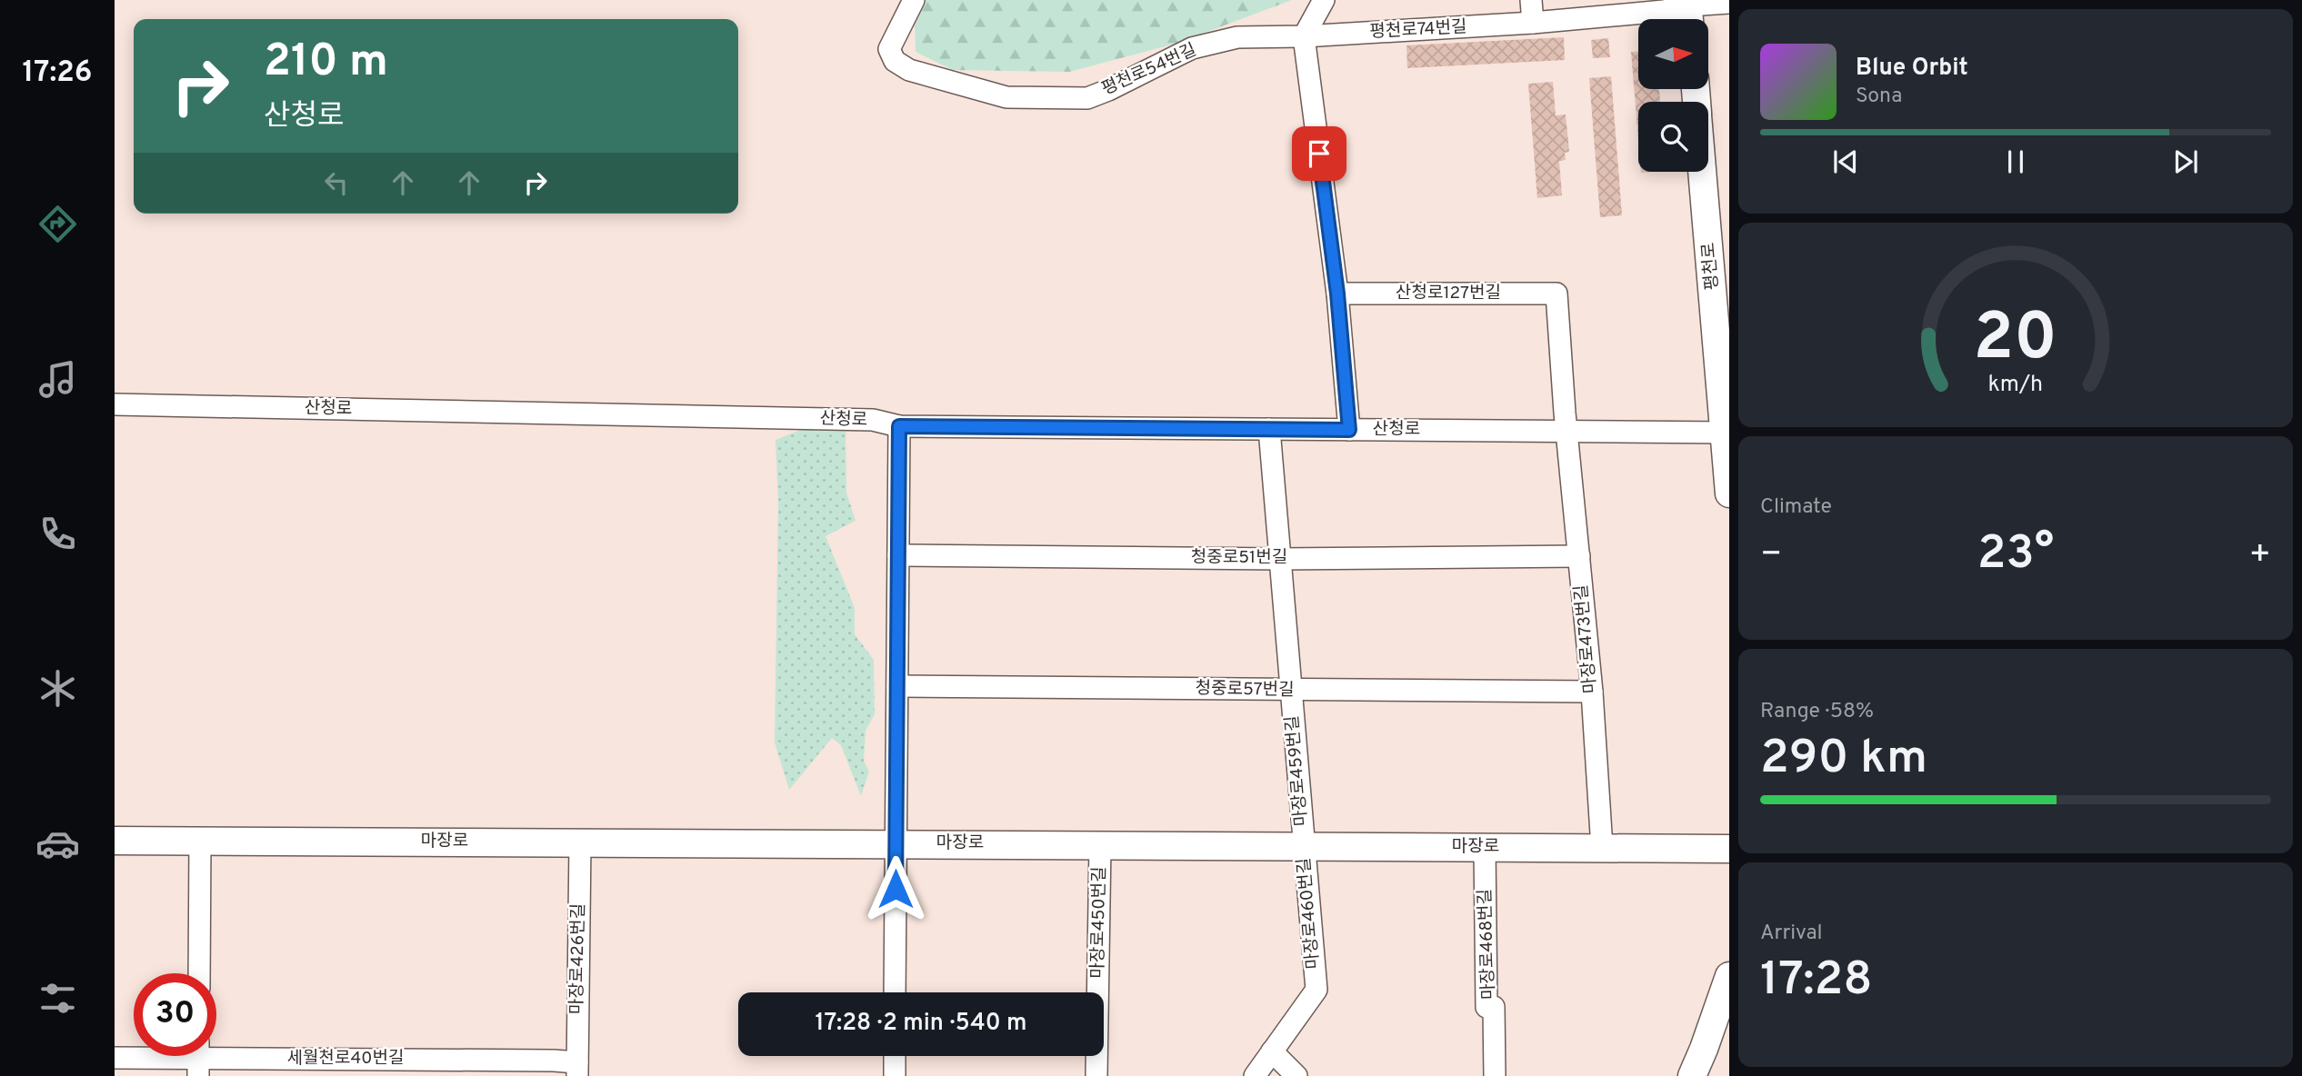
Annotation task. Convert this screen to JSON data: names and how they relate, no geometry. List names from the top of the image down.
{
  "streets": {
    "main road": ["평천로", "마장로"],
    "street": [
      "평천로74번길",
      "평천로54번길",
      "산청로127번길",
      "산청로",
      "청중로51번길",
      "마장로473번길",
      "청중로57번길",
      "마장로459번길",
      "마장로460번길",
      "마장로450번길",
      "마장로468번길",
      "마장로426번길",
      "세월천로40번길"
    ]
  },
  "crossings": [
    ["평천로74번길", "평천로54번길"],
    ["평천로", "산청로"],
    ["산청로127번길", "산청로"],
    ["산청로127번길", "마장로473번길"],
    ["산청로", "마장로473번길"],
    ["산청로", "마장로459번길"],
    ["청중로51번길", "마장로473번길"],
    ["청중로51번길", "마장로459번길"],
    ["마장로473번길", "청중로57번길"],
    ["마장로473번길", "마장로"],
    ["청중로57번길", "마장로459번길"],
    ["마장로459번길", "마장로"],
    ["마장로459번길", "마장로460번길"],
    ["마장로", "마장로460번길"],
    ["마장로", "마장로450번길"],
    ["마장로", "마장로468번길"],
    ["마장로", "마장로426번길"],
    ["마장로426번길", "세월천로40번길"]
  ],
  "north": "right",
  "page": {
    "tabs": "17:26",
    "turn": ["210 m", "산청로"],
    "song": ["Blue Orbit", "Sona"],
    "tile": [
      "Climate",
      ["Range · 58%", "290 km"],
      ["Arrival", "17:28"]
    ],
    "heat": ["−", "23°", "+"],
    "limit": "30",
    "trip": "17:28 · 2 min · 540 m",
    "gauge": ["20", "km/h"]
  }
}
